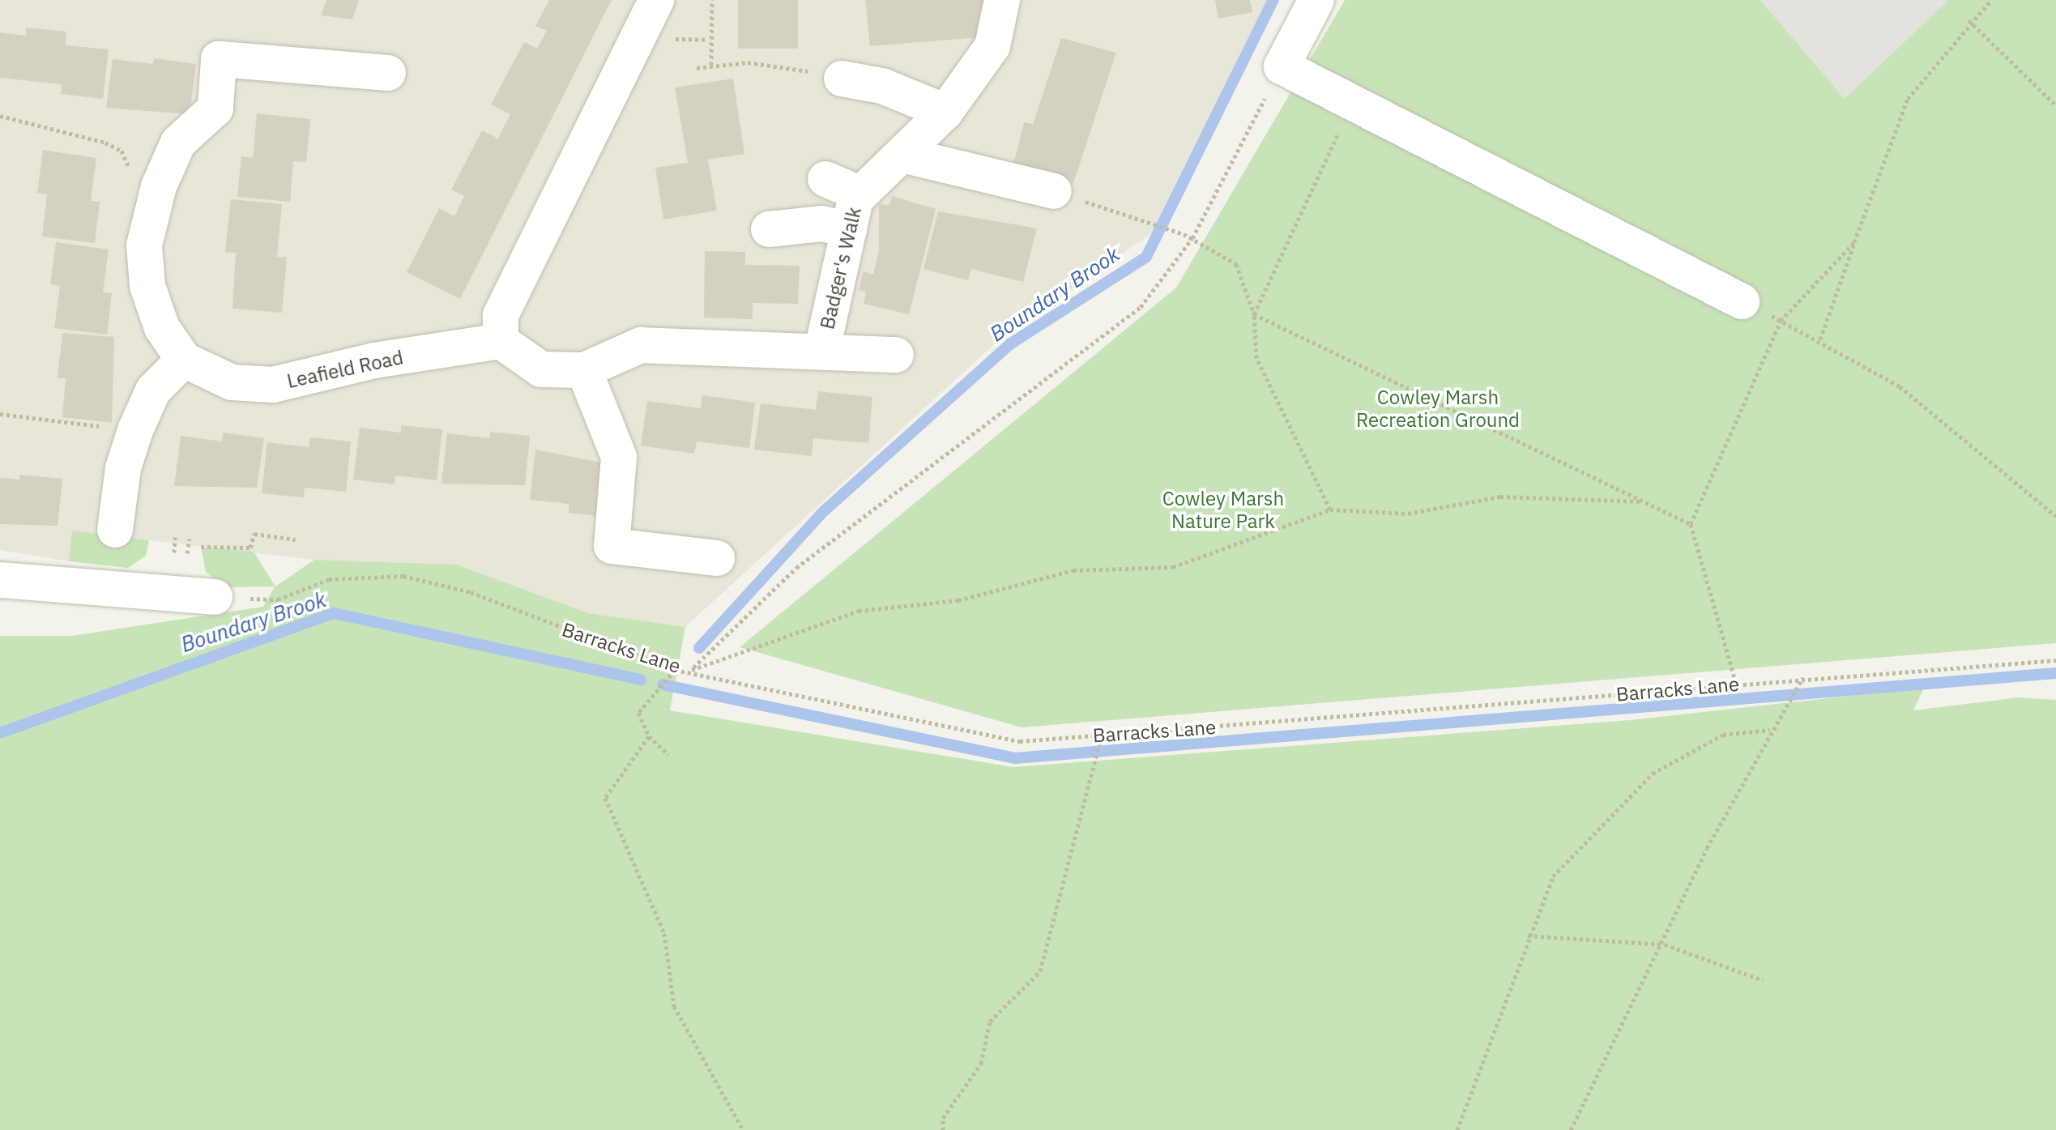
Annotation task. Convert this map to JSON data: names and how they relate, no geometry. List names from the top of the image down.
{
  "streets": {
    "street": ["Badger's Walk", "Leafield Road"],
    "path": ["Barracks Lane"]
  },
  "water": ["Boundary Brook"],
  "parks": ["Cowley Marsh Recreation Ground", "Cowley Marsh Nature Park"]
}
